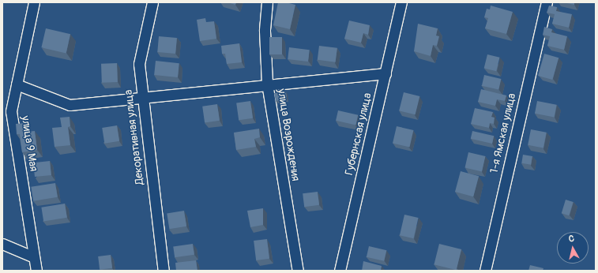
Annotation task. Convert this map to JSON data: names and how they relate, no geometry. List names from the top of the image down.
{
  "streets": {
    "street": [
      "1-я Ямская улица",
      "Губернская улица",
      "улица Возрождения",
      "Декоративная улица",
      "улица 9 Мая"
    ]
  },
  "north": "top"
}
